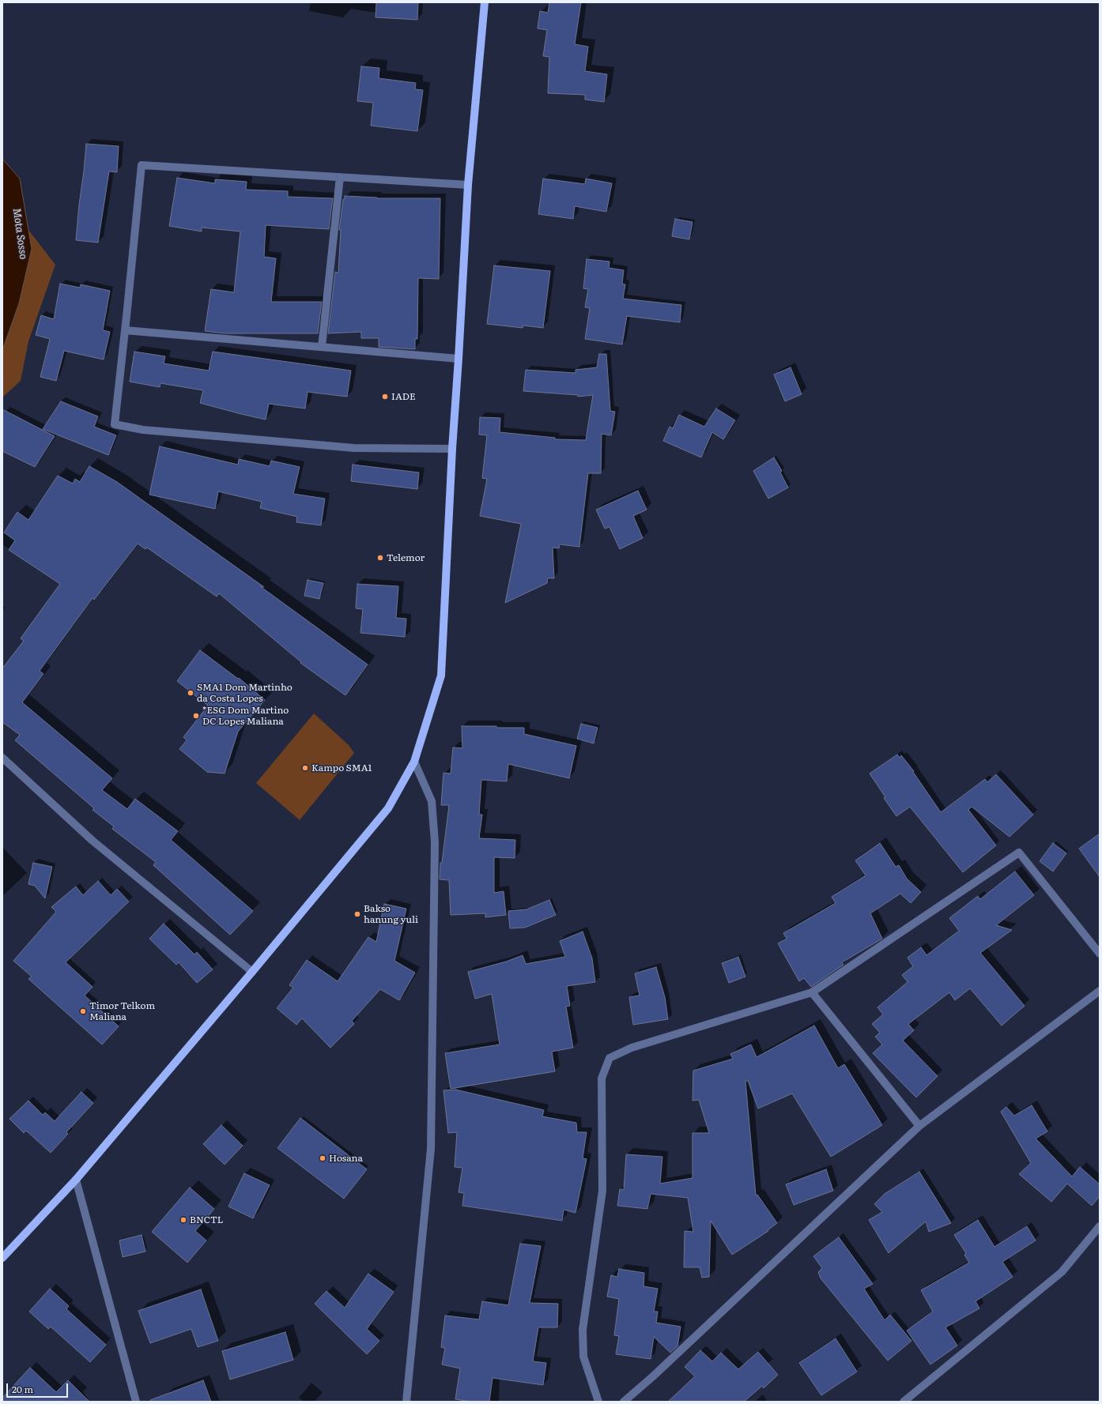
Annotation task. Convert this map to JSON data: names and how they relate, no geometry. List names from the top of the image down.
{
  "water": ["Mota Sosso"],
  "places": [
    "IADE",
    "Telemor",
    "SMA1 Dom Martinho da Costa Lopes",
    "*ESG Dom Martino DC Lopes Maliana",
    "Kampo SMA1",
    "Bakso hanung yuli",
    "Timor Telkom Maliana",
    "Hosana",
    "BNCTL"
  ],
  "scale_bar": "20 m"
}
